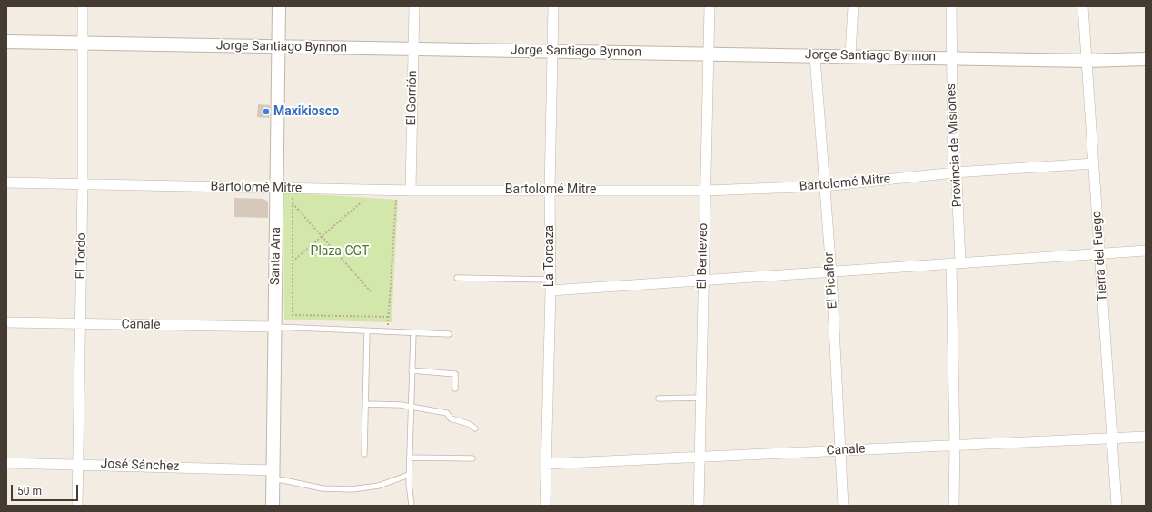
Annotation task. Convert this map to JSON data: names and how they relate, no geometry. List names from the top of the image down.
{
  "streets": {
    "street": [
      "Jorge Santiago Bynnon",
      "El Gorrión",
      "Provincia de Misiones",
      "Bartolomé Mitre",
      "El Tordo",
      "Santa Ana",
      "La Torcaza",
      "El Benteveo",
      "Tierra del Fuego",
      "El Picaflor",
      "Canale",
      "José Sánchez"
    ]
  },
  "crossings": [
    ["Jorge Santiago Bynnon", "El Gorrión"],
    ["Jorge Santiago Bynnon", "Provincia de Misiones"],
    ["Jorge Santiago Bynnon", "El Tordo"],
    ["Jorge Santiago Bynnon", "Santa Ana"],
    ["Jorge Santiago Bynnon", "La Torcaza"],
    ["Jorge Santiago Bynnon", "El Benteveo"],
    ["Jorge Santiago Bynnon", "Tierra del Fuego"],
    ["Jorge Santiago Bynnon", "El Picaflor"],
    ["El Gorrión", "Bartolomé Mitre"],
    ["Provincia de Misiones", "Bartolomé Mitre"],
    ["Provincia de Misiones", "Canale"],
    ["Bartolomé Mitre", "El Tordo"],
    ["Bartolomé Mitre", "Santa Ana"],
    ["Bartolomé Mitre", "La Torcaza"],
    ["Bartolomé Mitre", "El Benteveo"],
    ["Bartolomé Mitre", "Tierra del Fuego"],
    ["Bartolomé Mitre", "El Picaflor"],
    ["El Tordo", "Canale"],
    ["El Tordo", "José Sánchez"],
    ["Santa Ana", "Canale"],
    ["Santa Ana", "José Sánchez"],
    ["La Torcaza", "Canale"],
    ["El Benteveo", "Canale"],
    ["Tierra del Fuego", "Canale"],
    ["El Picaflor", "Canale"]
  ],
  "parks": ["Plaza CGT"],
  "places": ["Maxikiosco"],
  "scale_bar": "50 m"
}
